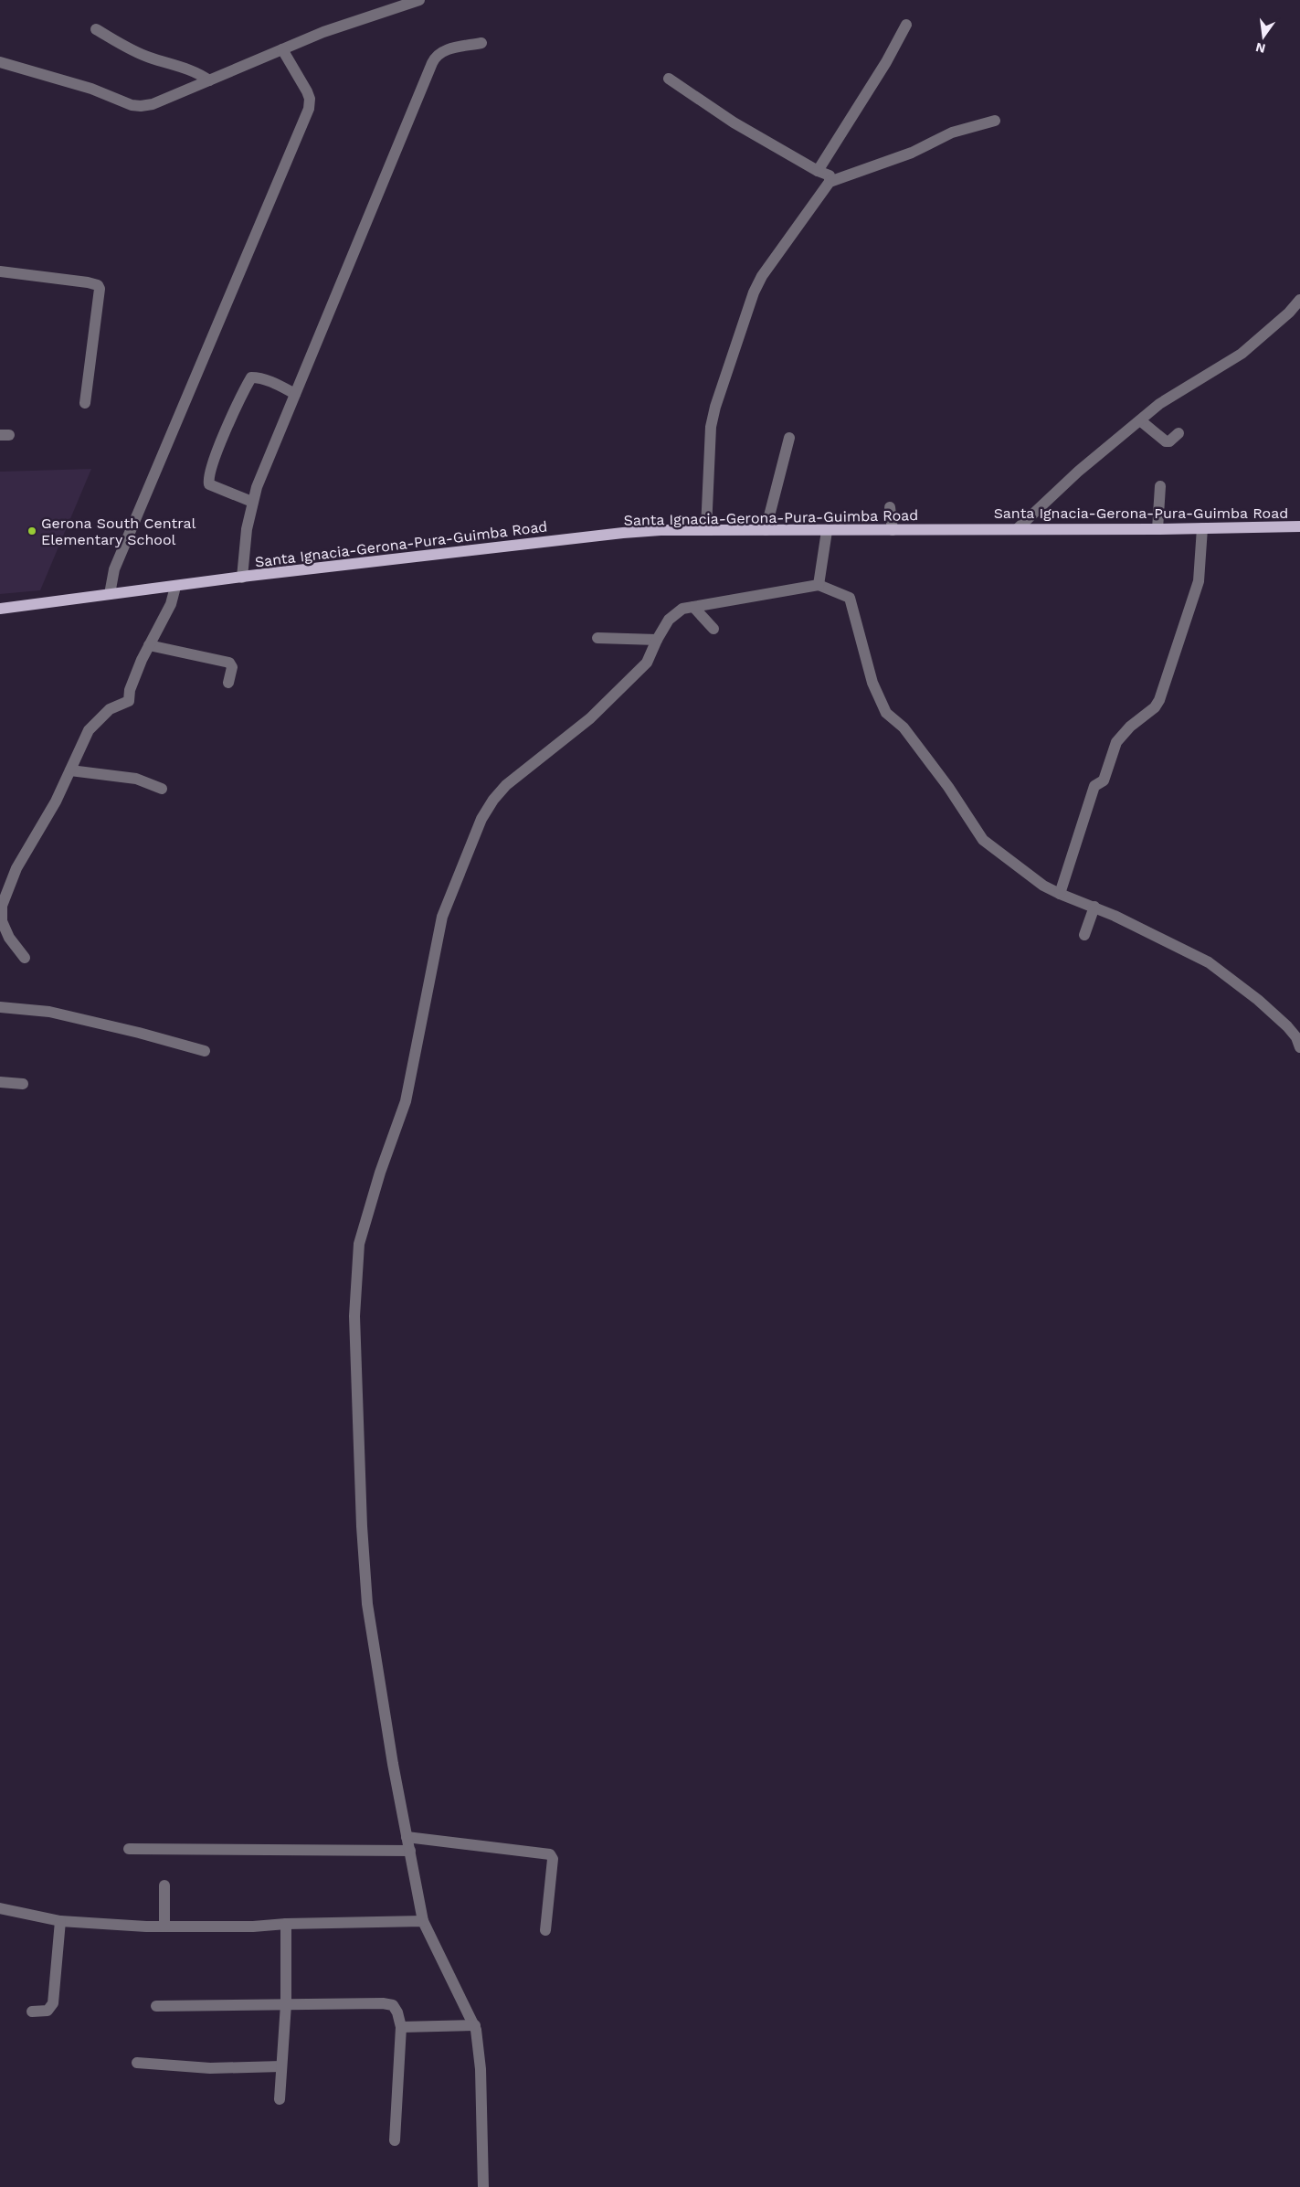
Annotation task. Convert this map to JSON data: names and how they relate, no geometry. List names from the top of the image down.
{
  "streets": {
    "main road": ["Santa Ignacia-Gerona-Pura-Guimba Road"]
  },
  "places": ["Gerona South Central Elementary School"],
  "north": "bottom"
}
